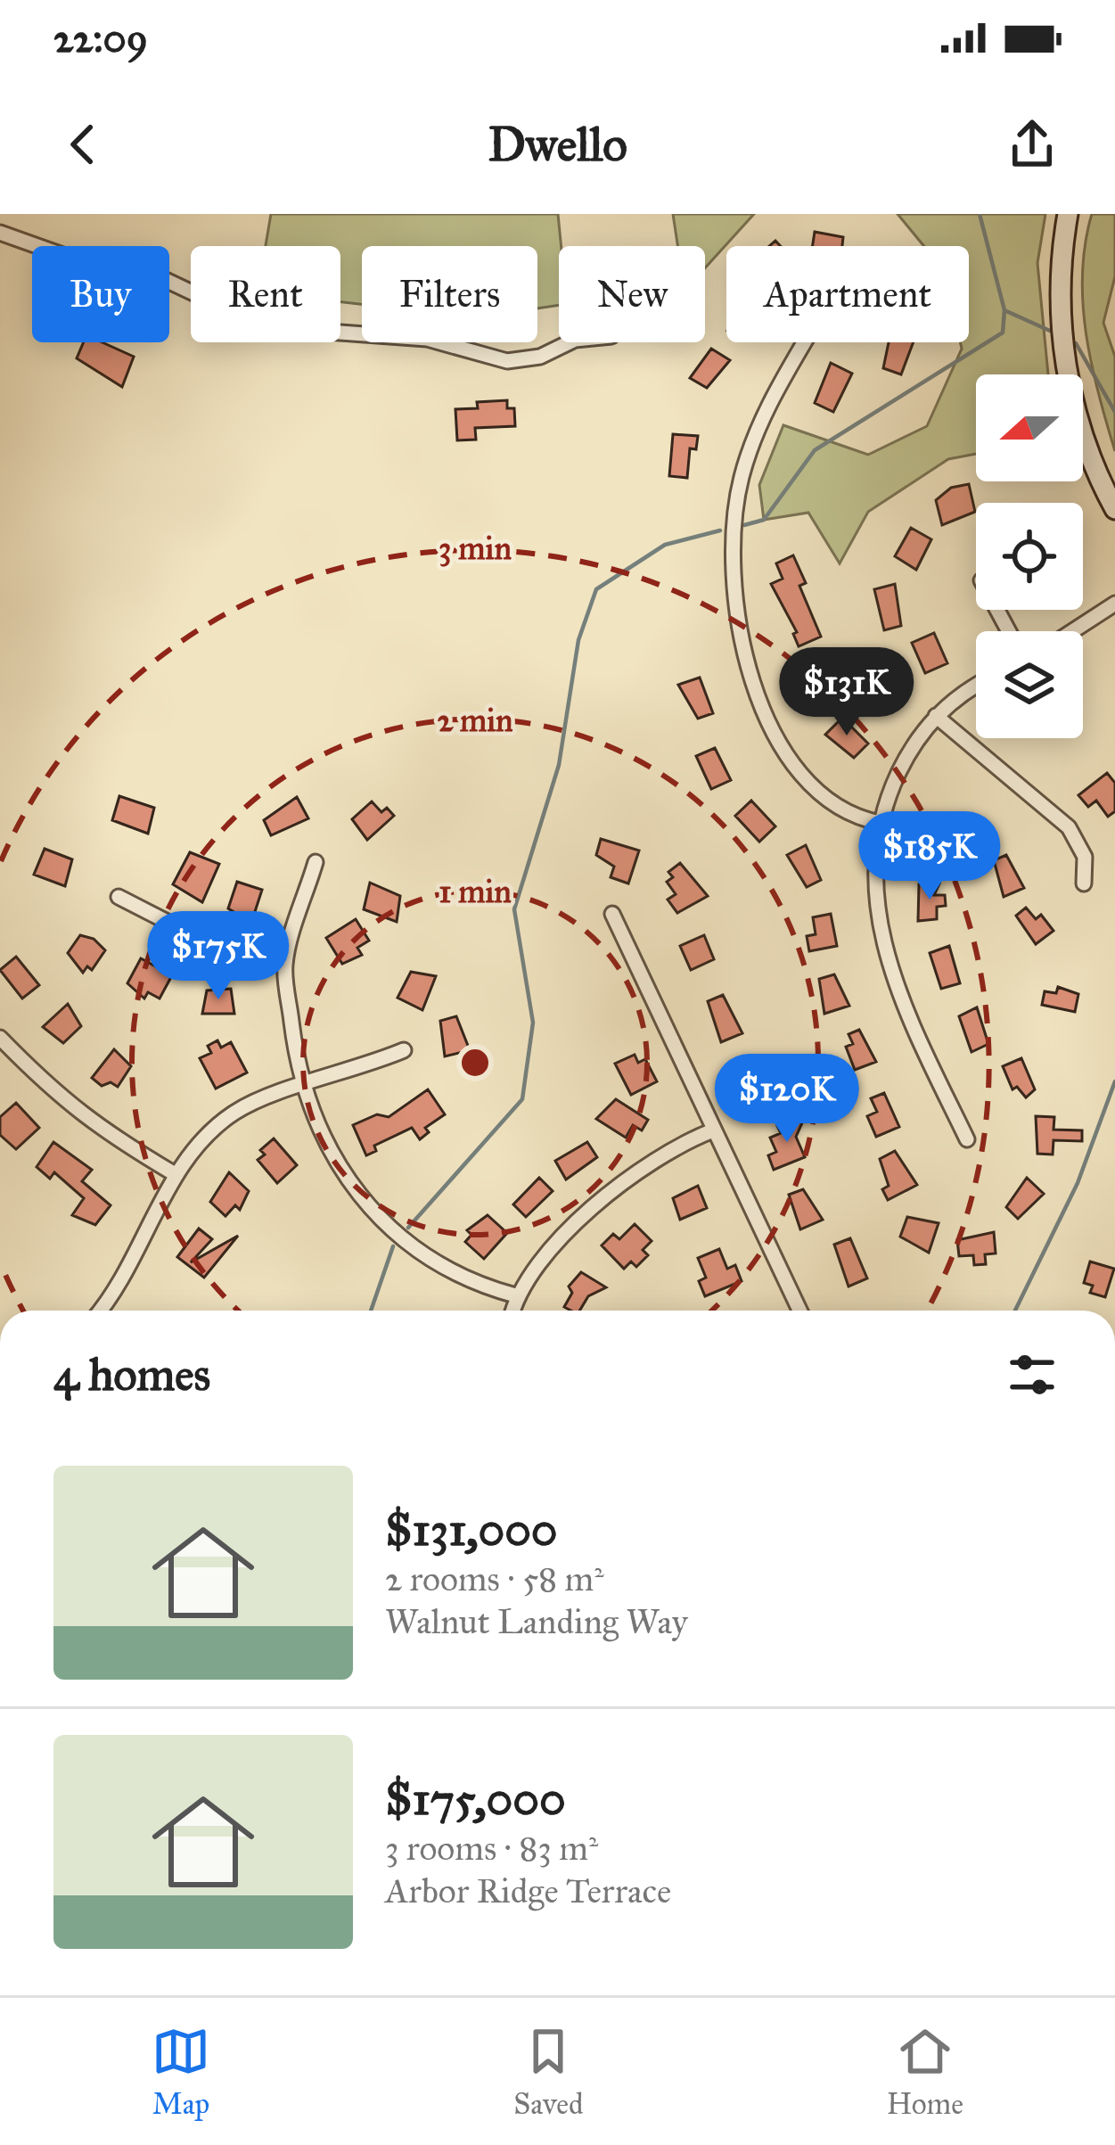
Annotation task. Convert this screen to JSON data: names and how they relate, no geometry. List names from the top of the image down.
{
  "north": "left",
  "page": {
    "status": "22:09",
    "header": "Dwello",
    "chip": [
      "Buy",
      "Rent",
      "Filters",
      "New",
      "Apartment"
    ],
    "price": [
      "$131K",
      "$185K",
      "$175K",
      "$120K"
    ],
    "heading": "4 homes",
    "list": [
      {
        "name": "$131,000",
        "note": "2 rooms · 58 m² · Walnut Landing Way"
      },
      {
        "name": "$175,000",
        "note": "3 rooms · 83 m² · Arbor Ridge Terrace"
      }
    ],
    "tabs": ["Map", "Saved", "Home"]
  },
  "rings": ["3 min", "2 min", "1 min"]
}
